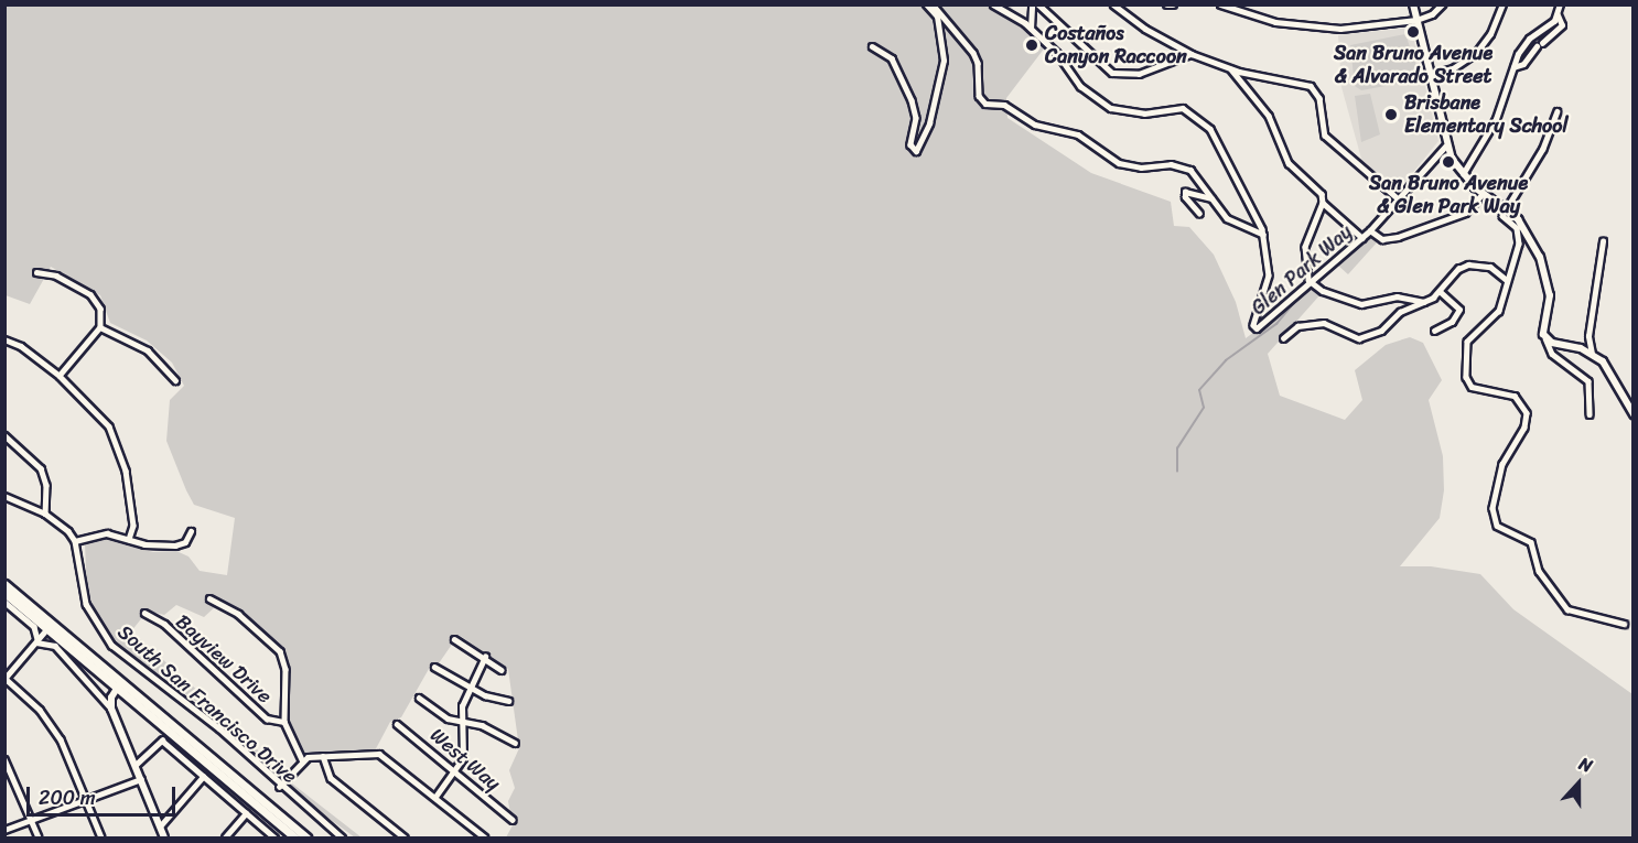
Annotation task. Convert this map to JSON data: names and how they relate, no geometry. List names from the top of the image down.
{
  "streets": {
    "street": [
      "Glen Park Way",
      "Bayview Drive",
      "South San Francisco Drive",
      "West Way"
    ]
  },
  "places": [
    "San Bruno Avenue & Alvarado Street",
    "Costaños Canyon Raccoon",
    "Brisbane Elementary School",
    "San Bruno Avenue & Glen Park Way"
  ],
  "scale_bar": "200 m",
  "north": "top"
}
